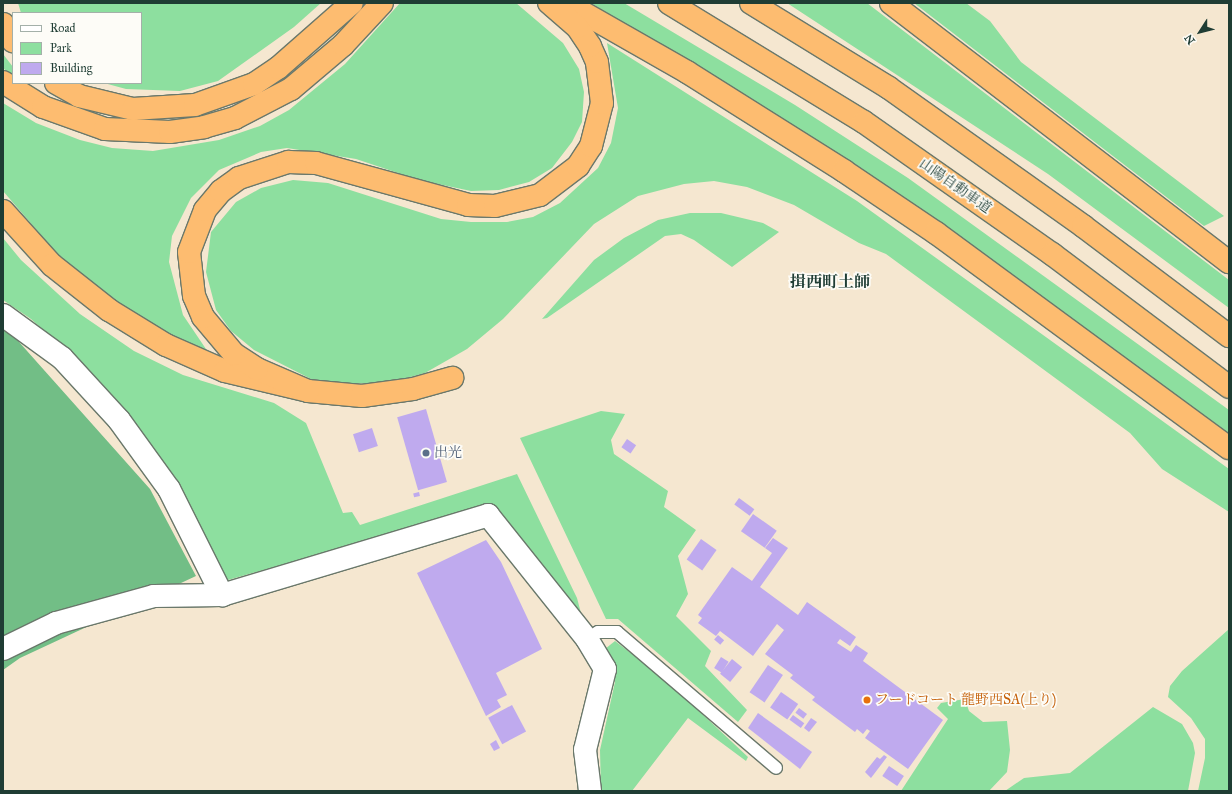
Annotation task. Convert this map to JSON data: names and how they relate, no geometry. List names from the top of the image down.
{
  "streets": {
    "highway": ["山陽自動車道"]
  },
  "districts": ["揖西町土師"],
  "places": ["出光", "フードコート 龍野西SA(上り)"],
  "legend": ["Road", "Park", "Building"],
  "north": "bottom left"
}
